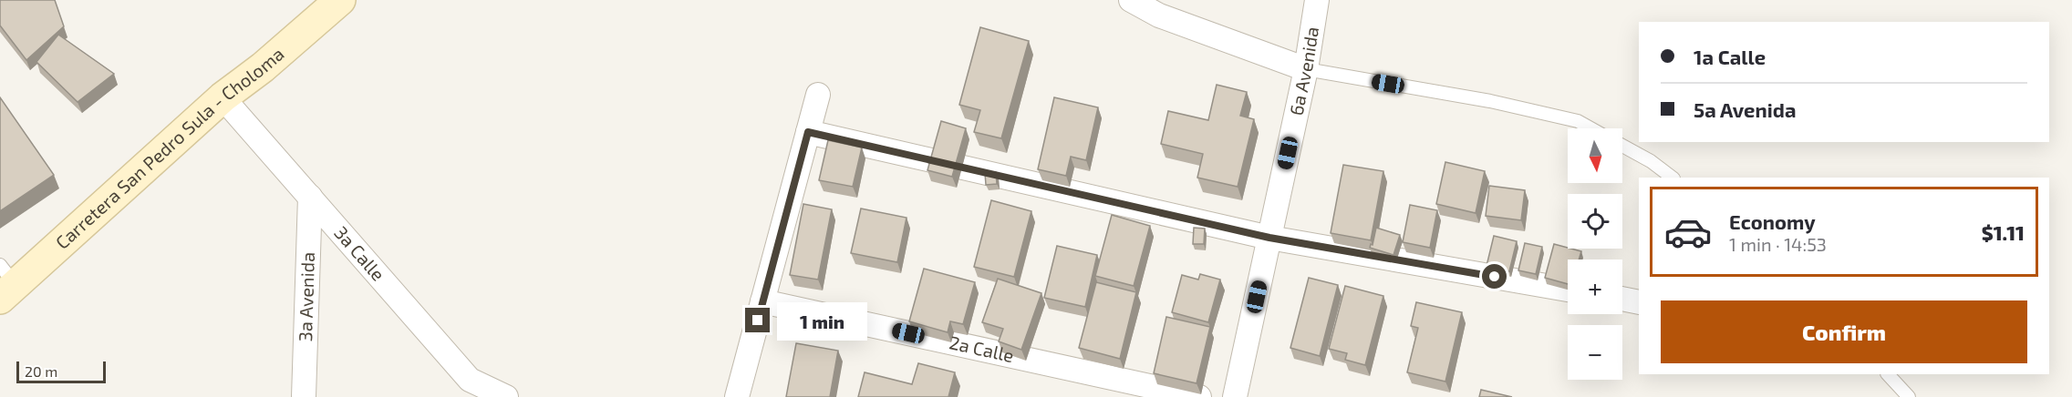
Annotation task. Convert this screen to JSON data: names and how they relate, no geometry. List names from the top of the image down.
{
  "streets": {
    "main road": ["Carretera San Pedro Sula - Choloma"],
    "street": [
      "6a Avenida",
      "3a Calle",
      "3a Avenida",
      "2a Calle"
    ]
  },
  "crossings": [
    ["Carretera San Pedro Sula - Choloma", "3a Calle"],
    ["3a Calle", "3a Avenida"]
  ],
  "scale_bar": "20 m",
  "north": "bottom",
  "page": {
    "banner": ["1a Calle", "5a Avenida"],
    "map_buttons": ["+", "−"],
    "list": [
      {
        "name": "Economy",
        "note": "1 min · 14:53",
        "value": "$1.11"
      }
    ],
    "buttons": "Confirm",
    "bubble": "1 min",
    "scale": "20 m"
  }
}
